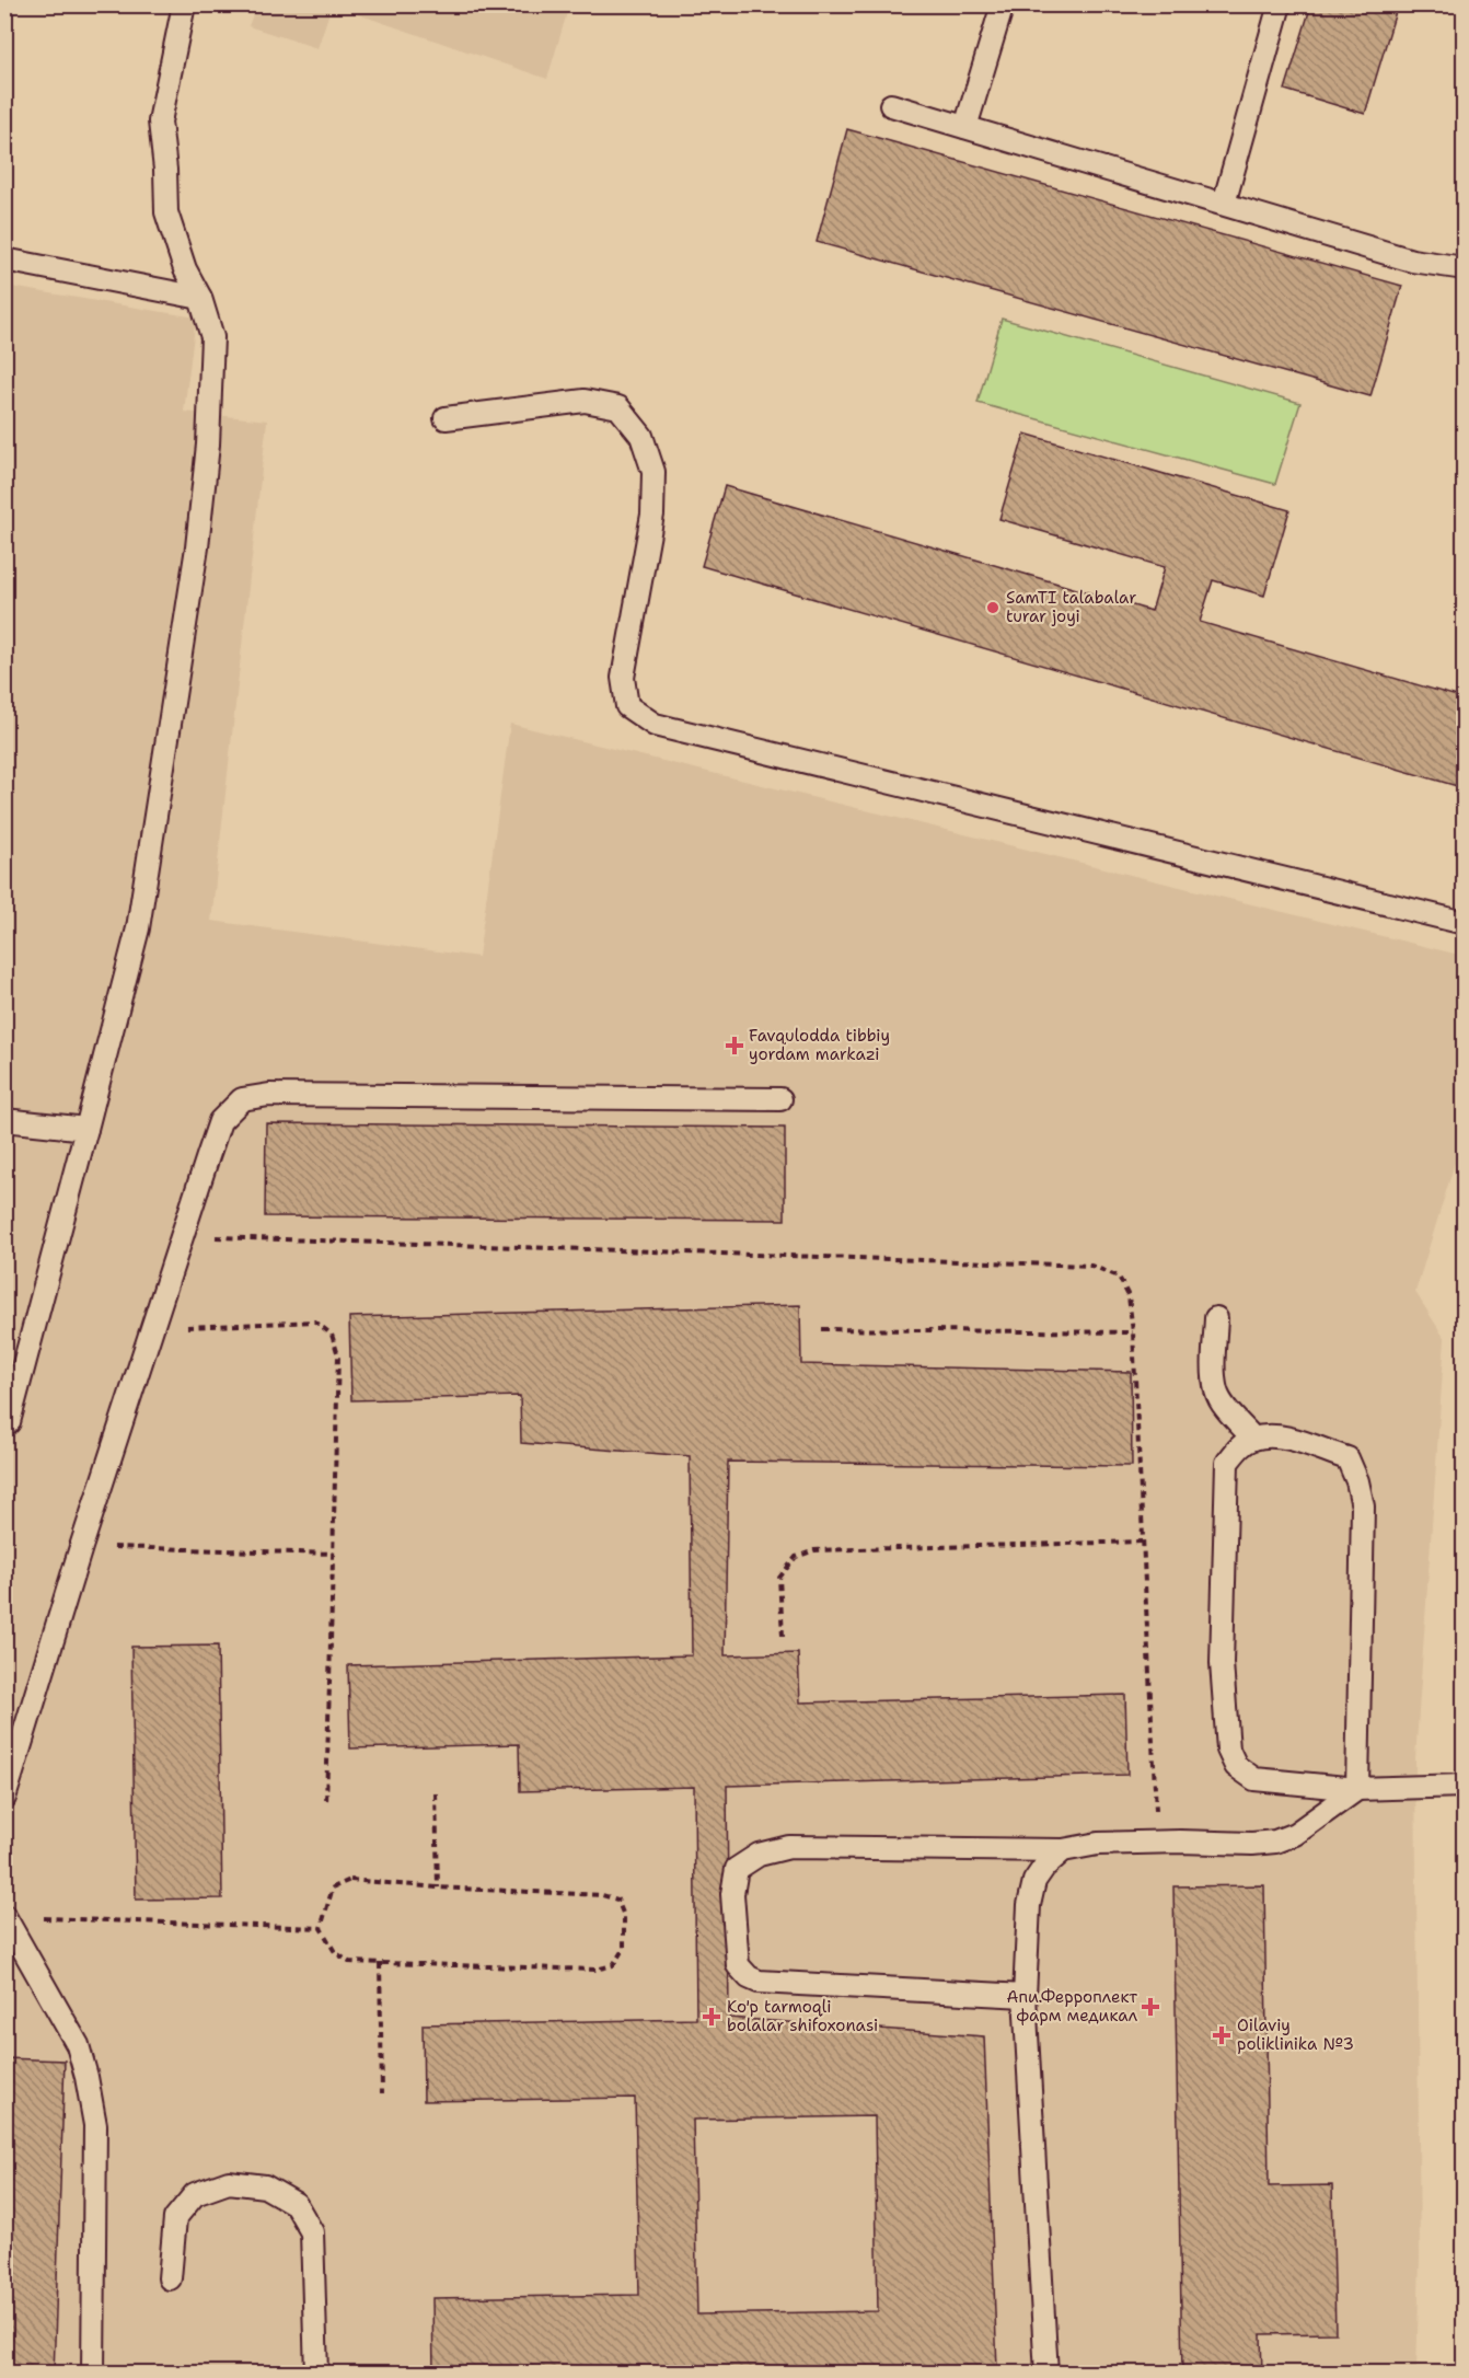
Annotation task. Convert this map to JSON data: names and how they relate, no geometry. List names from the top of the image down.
{
  "places": {
    "other": ["SamTI talabalar turar joyi"],
    "health": [
      "Favqulodda tibbiy yordam markazi",
      "Апи.Ферроплект фарм медикал",
      "Ko'p tarmoqli bolalar shifoxonasi",
      "Oilaviy poliklinika №3"
    ]
  }
}
